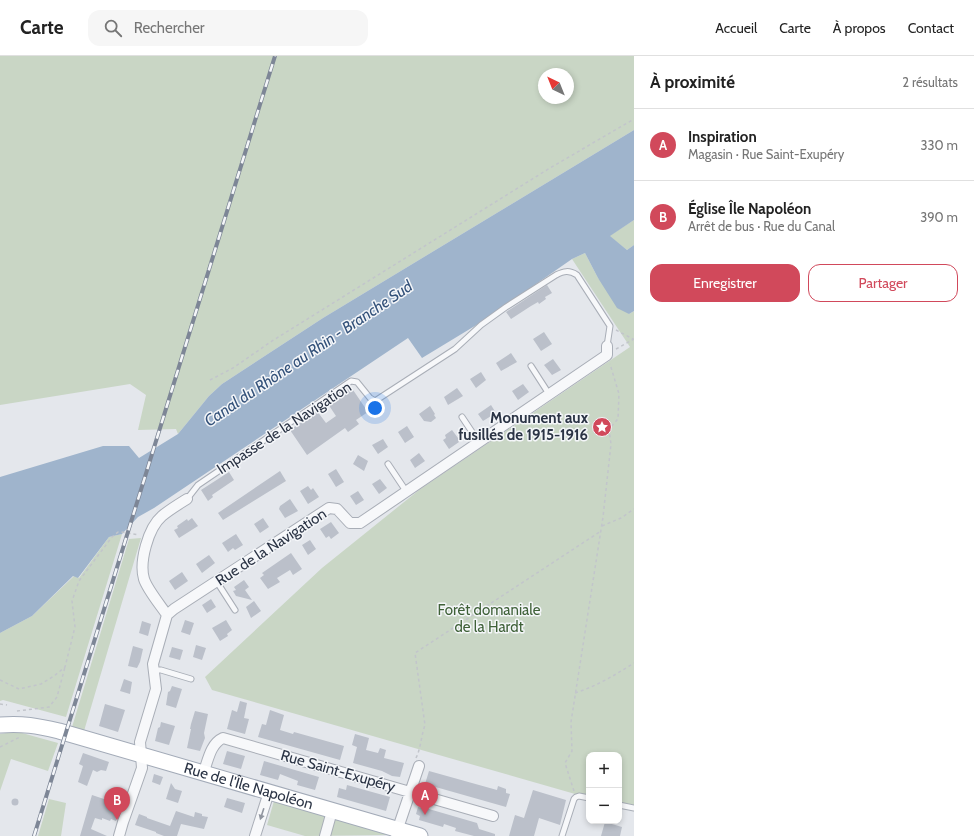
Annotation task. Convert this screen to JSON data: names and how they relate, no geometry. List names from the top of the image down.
{
  "streets": {
    "main road": ["Rue de l'Île Napoléon"],
    "street": ["Impasse de la Navigation", "Rue de la Navigation", "Rue Saint-Exupéry"]
  },
  "crossings": [
    ["Impasse de la Navigation", "Rue de la Navigation"],
    ["Rue Saint-Exupéry", "Rue de l'Île Napoléon"]
  ],
  "water": ["Canal du Rhône au Rhin - Branche Sud"],
  "parks": ["Forêt domaniale de la Hardt"],
  "places": {
    "place": ["Monument aux fusillés de 1915-1916"]
  },
  "north": "top left",
  "page": {
    "header": "Carte",
    "search": "Rechercher",
    "nav": [
      "Accueil",
      "Carte",
      "À propos",
      "Contact"
    ],
    "heading": ["À proximité", "2 résultats"],
    "list": [
      {
        "mark": "A",
        "name": "Inspiration",
        "note": "Magasin · Rue Saint-Exupéry",
        "value": "330 m"
      },
      {
        "mark": "B",
        "name": "Église Île Napoléon",
        "note": "Arrêt de bus · Rue du Canal",
        "value": "390 m"
      }
    ],
    "buttons": ["Enregistrer", "Partager"],
    "map_buttons": ["+", "−"],
    "pins": ["A", "B"]
  }
}
